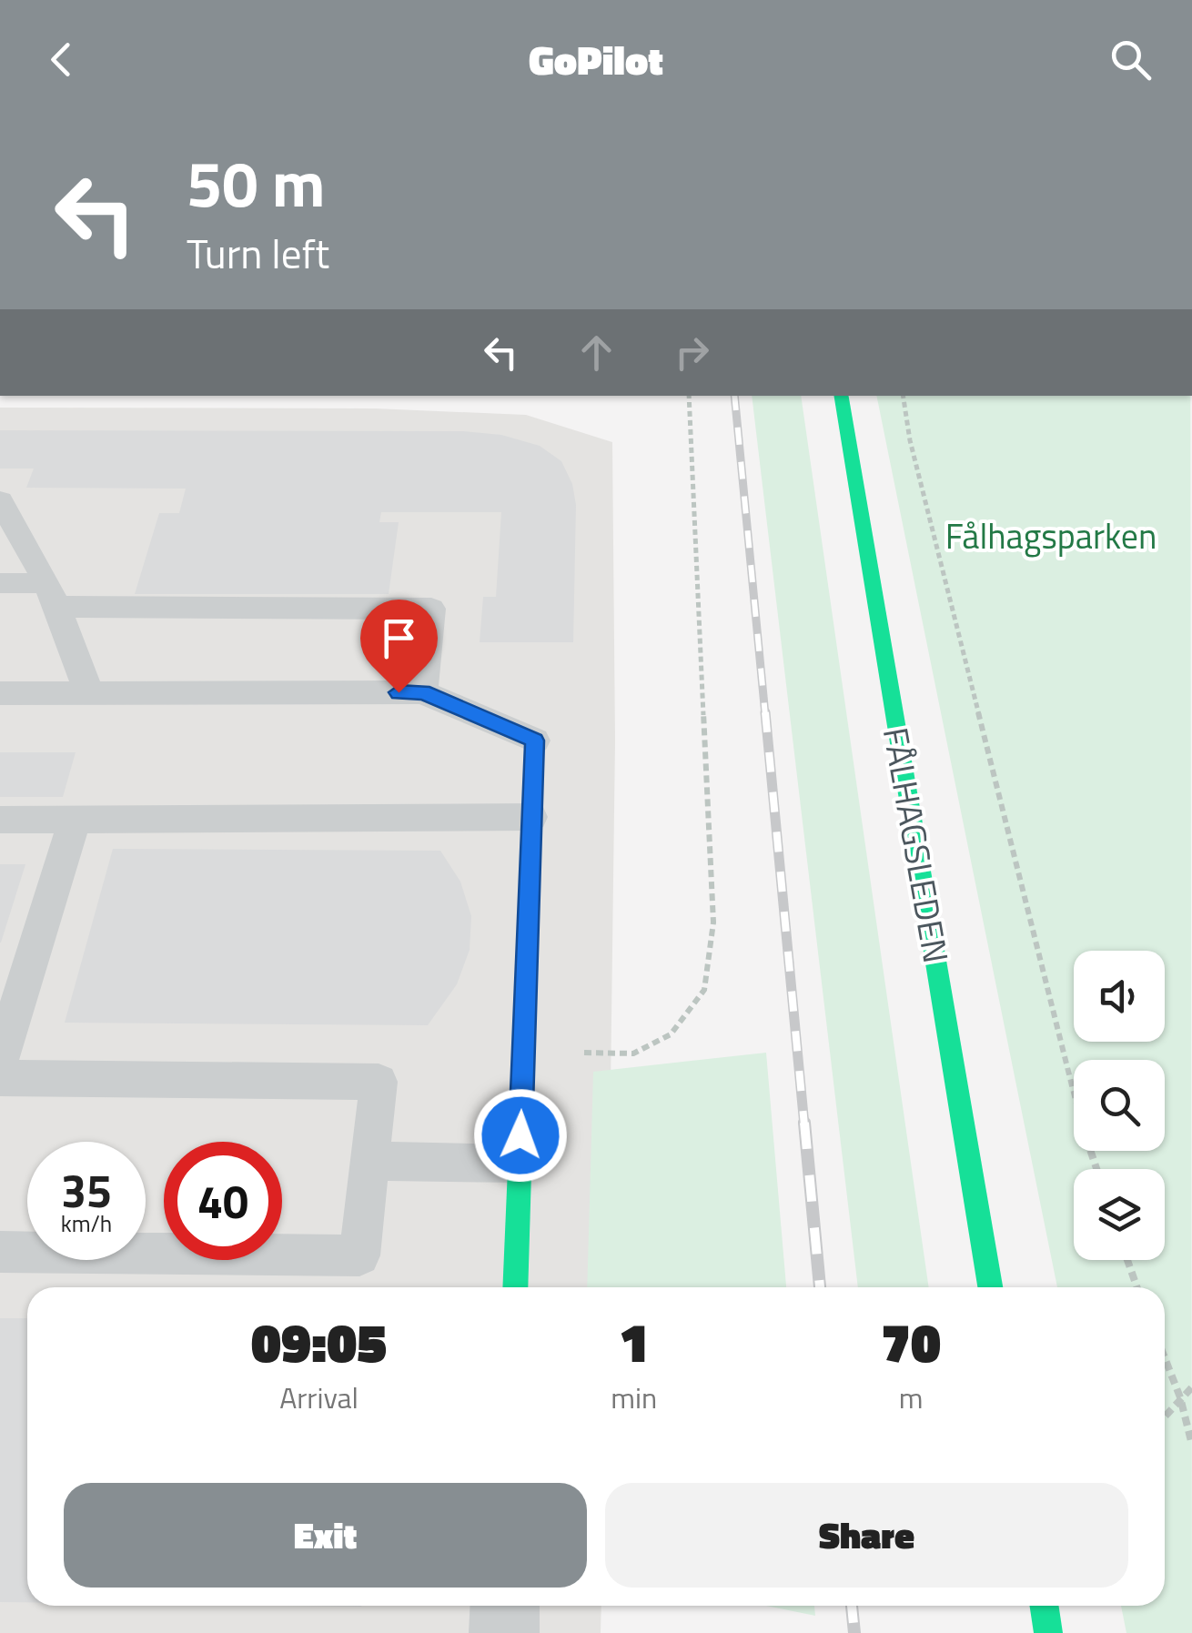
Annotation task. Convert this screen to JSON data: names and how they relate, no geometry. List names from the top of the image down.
{
  "streets": {
    "main road": ["FÅLHAGSLEDEN"]
  },
  "parks": ["Fålhagsparken"],
  "page": {
    "header": "GoPilot",
    "turn": ["50 m", "Turn left"],
    "speed": "35 km/h",
    "limit": "40",
    "eta": [
      "09:05",
      "Arrival",
      "1",
      "min",
      "70",
      "m"
    ],
    "buttons": ["Exit", "Share"]
  }
}
